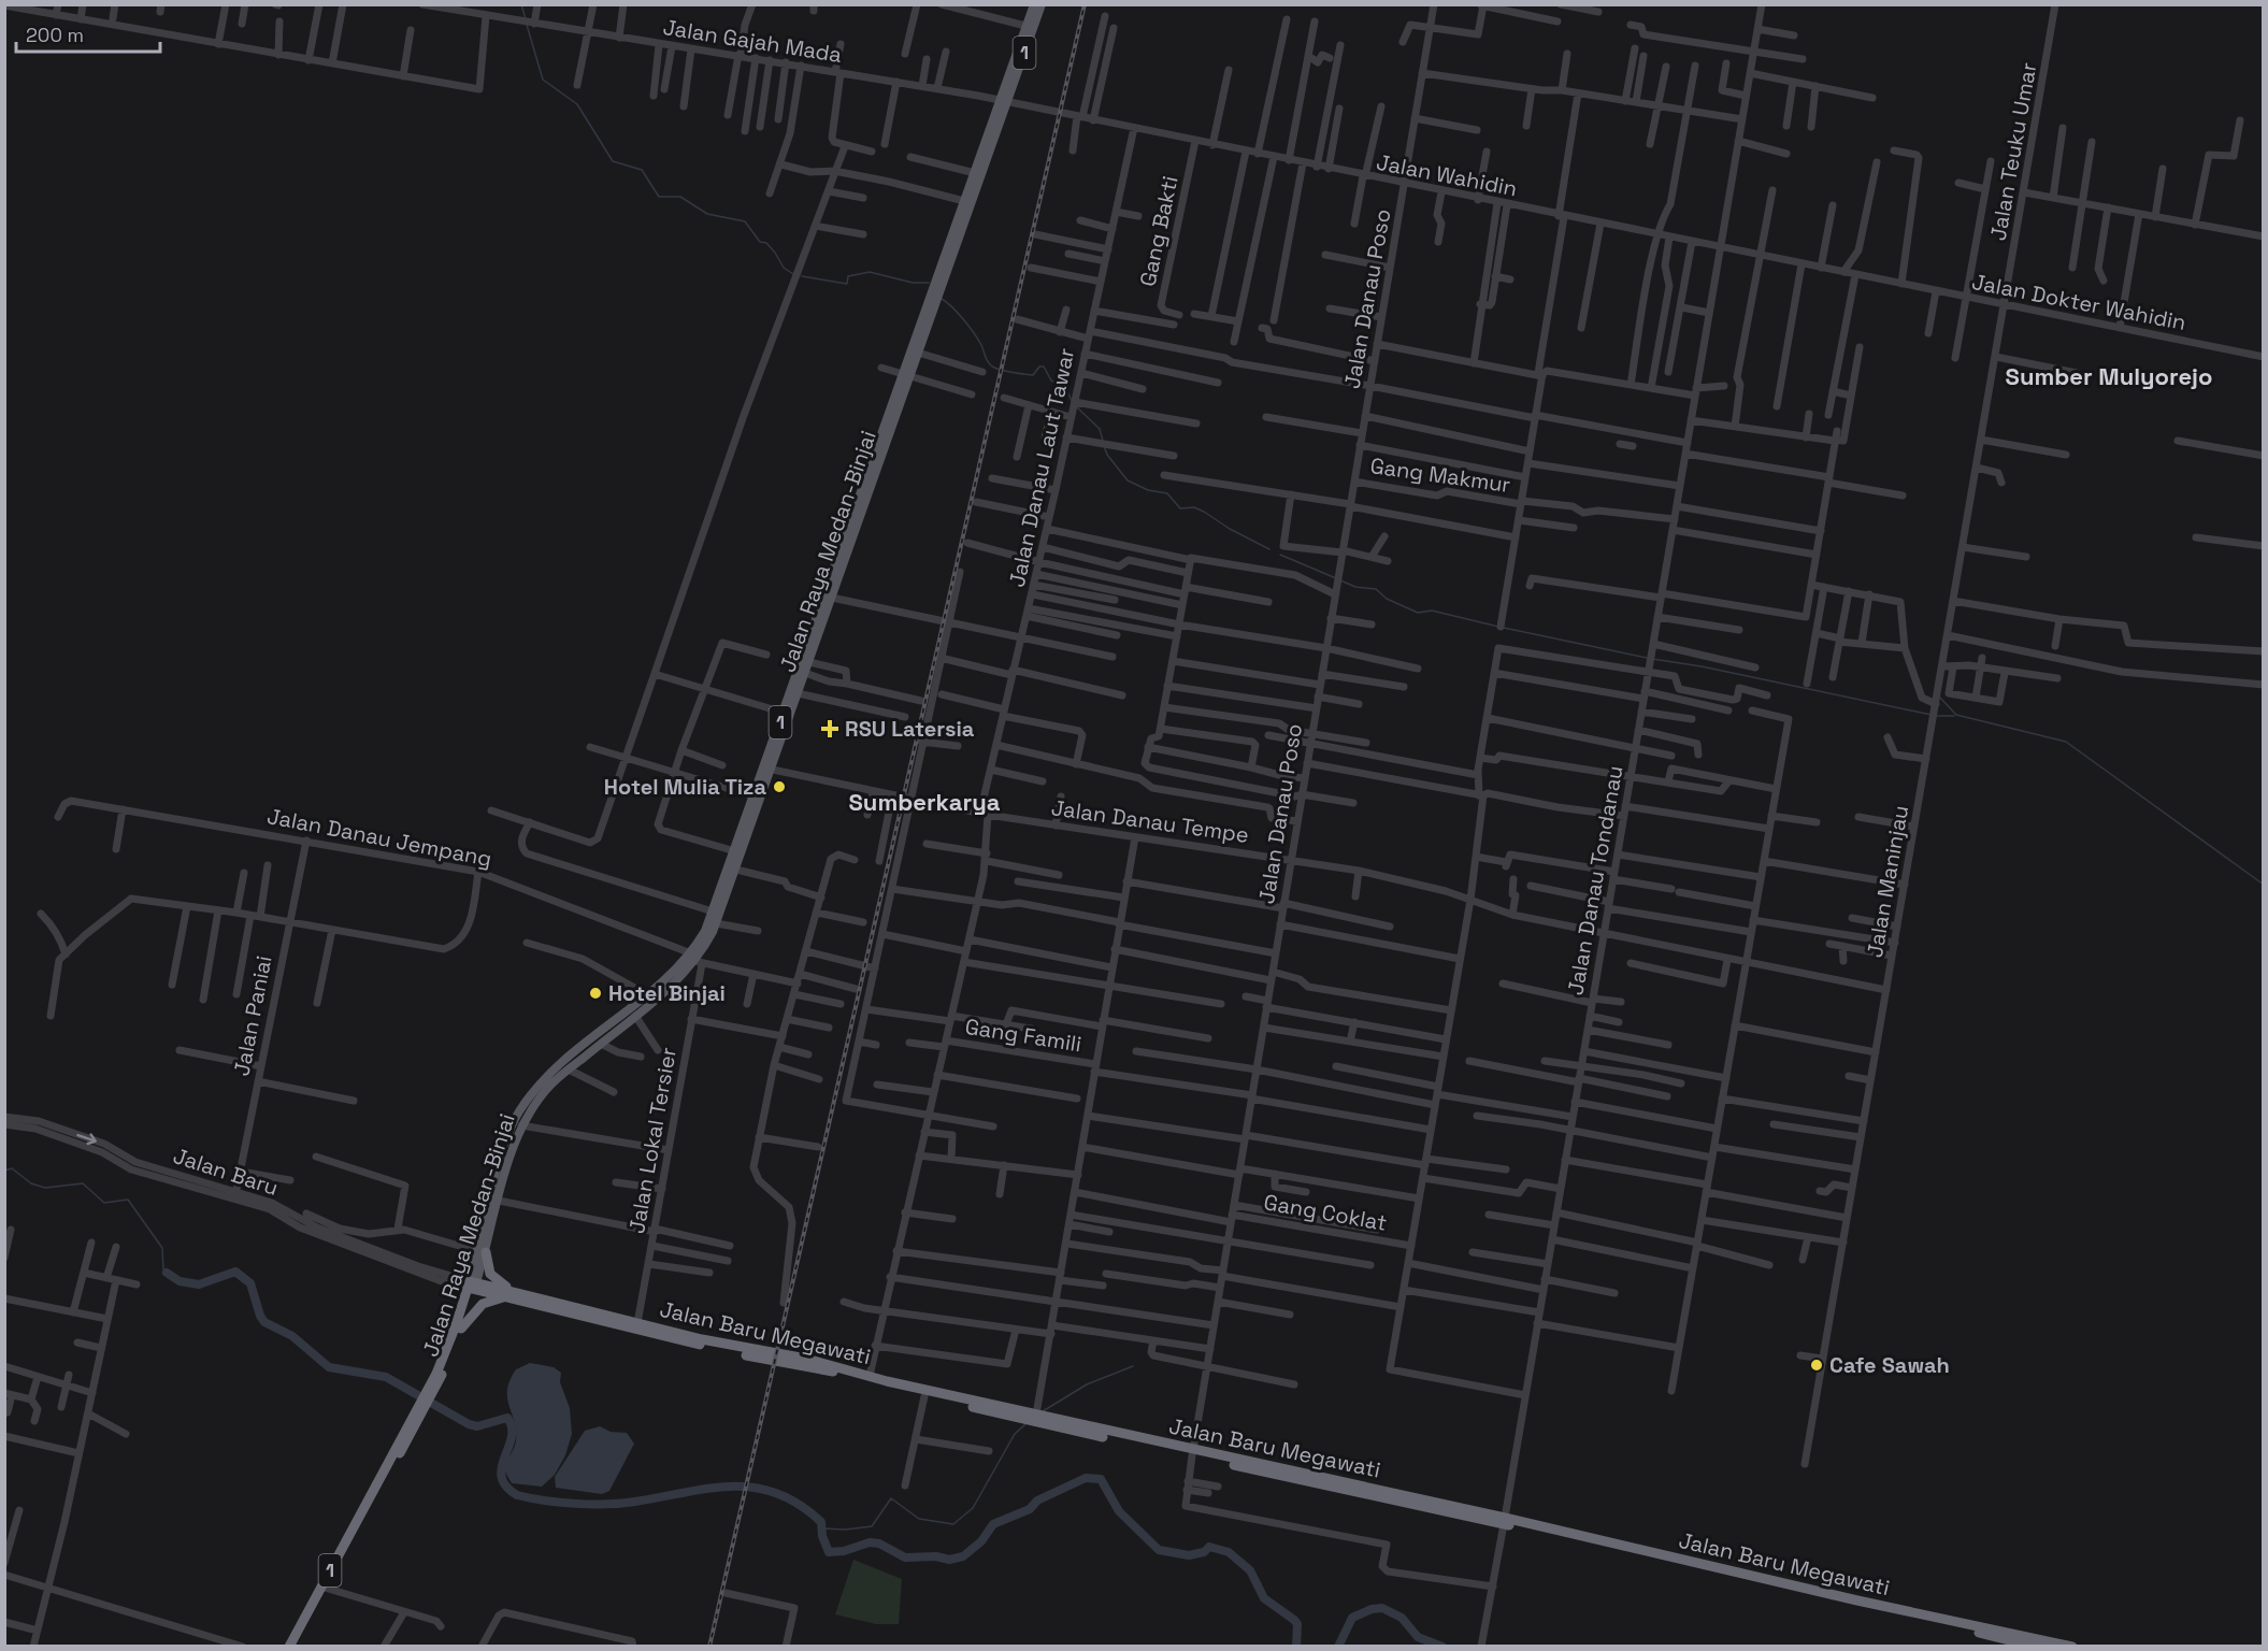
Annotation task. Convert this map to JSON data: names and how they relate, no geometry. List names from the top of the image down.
{
  "streets": {
    "highway": ["1", "Jalan Raya Medan-Binjai", "Jalan Baru Megawati"],
    "street": [
      "Jalan Gajah Mada",
      "Jalan Teuku Umar",
      "Jalan Wahidin",
      "Gang Bakti",
      "Jalan Danau Poso",
      "Jalan Dokter Wahidin",
      "Jalan Danau Laut Tawar",
      "Gang Makmur",
      "Jalan Danau Tempe",
      "Jalan Danau Jempang",
      "Jalan Danau Tondanau",
      "Jalan Maninjau",
      "Jalan Paniai",
      "Gang Famili",
      "Jalan Lokal Tersier",
      "Jalan Baru",
      "Gang Coklat"
    ]
  },
  "crossings": [
    ["Jalan Gajah Mada", "Jalan Wahidin"],
    ["Jalan Gajah Mada", "Jalan Raya Medan-Binjai"],
    ["Jalan Teuku Umar", "Jalan Dokter Wahidin"],
    ["Jalan Teuku Umar", "Jalan Maninjau"],
    ["Jalan Wahidin", "Gang Bakti"],
    ["Jalan Wahidin", "Jalan Danau Poso"],
    ["Jalan Wahidin", "Jalan Dokter Wahidin"],
    ["Jalan Wahidin", "Jalan Danau Laut Tawar"],
    ["Jalan Wahidin", "Jalan Raya Medan-Binjai"],
    ["Jalan Wahidin", "Jalan Danau Tondanau"],
    ["Jalan Danau Poso", "Gang Makmur"],
    ["Jalan Danau Poso", "Jalan Danau Tempe"],
    ["Jalan Danau Poso", "Jalan Danau Tondanau"],
    ["Jalan Danau Poso", "Gang Famili"],
    ["Jalan Danau Poso", "Gang Coklat"],
    ["Jalan Danau Poso", "Jalan Baru Megawati"],
    ["Jalan Dokter Wahidin", "Jalan Maninjau"],
    ["Jalan Danau Laut Tawar", "Jalan Danau Tempe"],
    ["Jalan Danau Laut Tawar", "Gang Famili"],
    ["Jalan Danau Laut Tawar", "Jalan Baru Megawati"],
    ["Gang Makmur", "Jalan Danau Tondanau"],
    ["Jalan Raya Medan-Binjai", "Jalan Danau Tempe"],
    ["Jalan Raya Medan-Binjai", "Jalan Danau Jempang"],
    ["Jalan Raya Medan-Binjai", "Jalan Lokal Tersier"],
    ["Jalan Raya Medan-Binjai", "Jalan Baru"],
    ["Jalan Raya Medan-Binjai", "Jalan Baru Megawati"],
    ["Jalan Danau Tempe", "Jalan Danau Tondanau"],
    ["Jalan Danau Tempe", "Jalan Maninjau"],
    ["Jalan Danau Jempang", "Jalan Paniai"],
    ["Jalan Danau Jempang", "Jalan Lokal Tersier"],
    ["Jalan Danau Tondanau", "Jalan Baru Megawati"],
    ["Jalan Paniai", "Jalan Baru"],
    ["Jalan Lokal Tersier", "Jalan Baru Megawati"],
    ["Jalan Baru", "Jalan Baru Megawati"]
  ],
  "districts": ["Sumber Mulyorejo", "Sumberkarya"],
  "places": {
    "health": ["RSU Latersia"],
    "other": ["Hotel Mulia Tiza", "Hotel Binjai", "Cafe Sawah"]
  },
  "scale_bar": "200 m"
}
